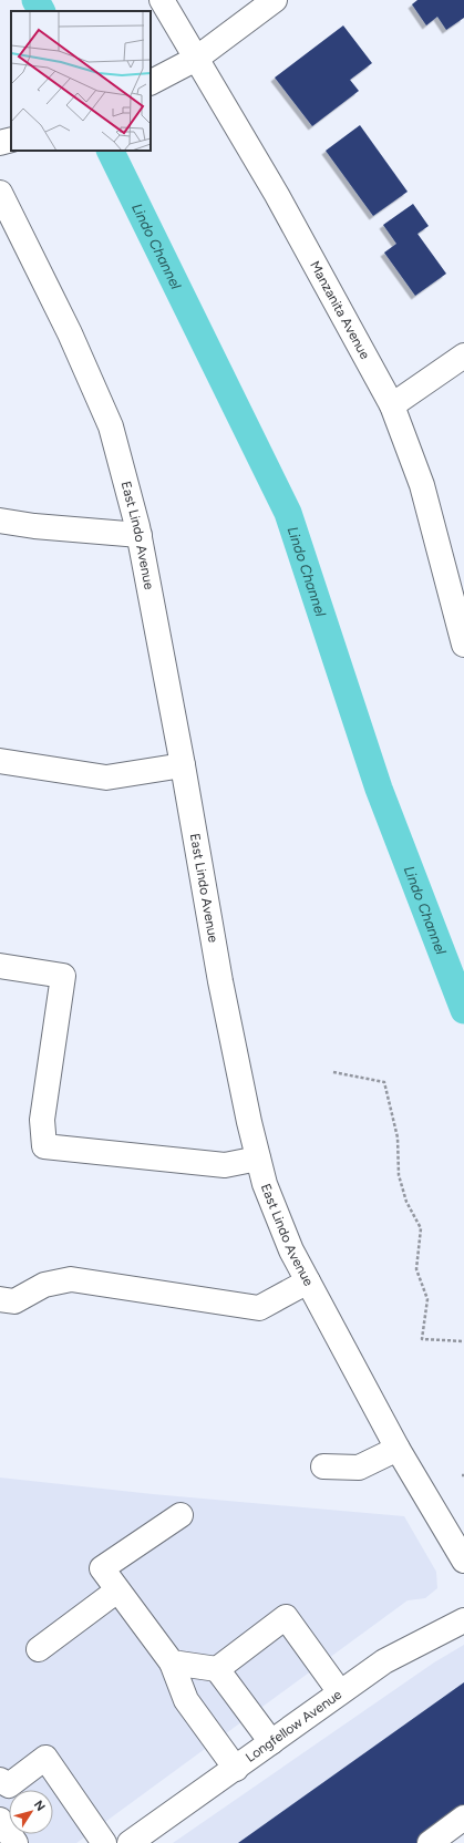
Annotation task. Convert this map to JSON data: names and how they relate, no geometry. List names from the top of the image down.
{
  "streets": {
    "street": ["Manzanita Avenue", "East Lindo Avenue", "Longfellow Avenue"]
  },
  "water": ["Lindo Channel"],
  "north": "top right"
}
